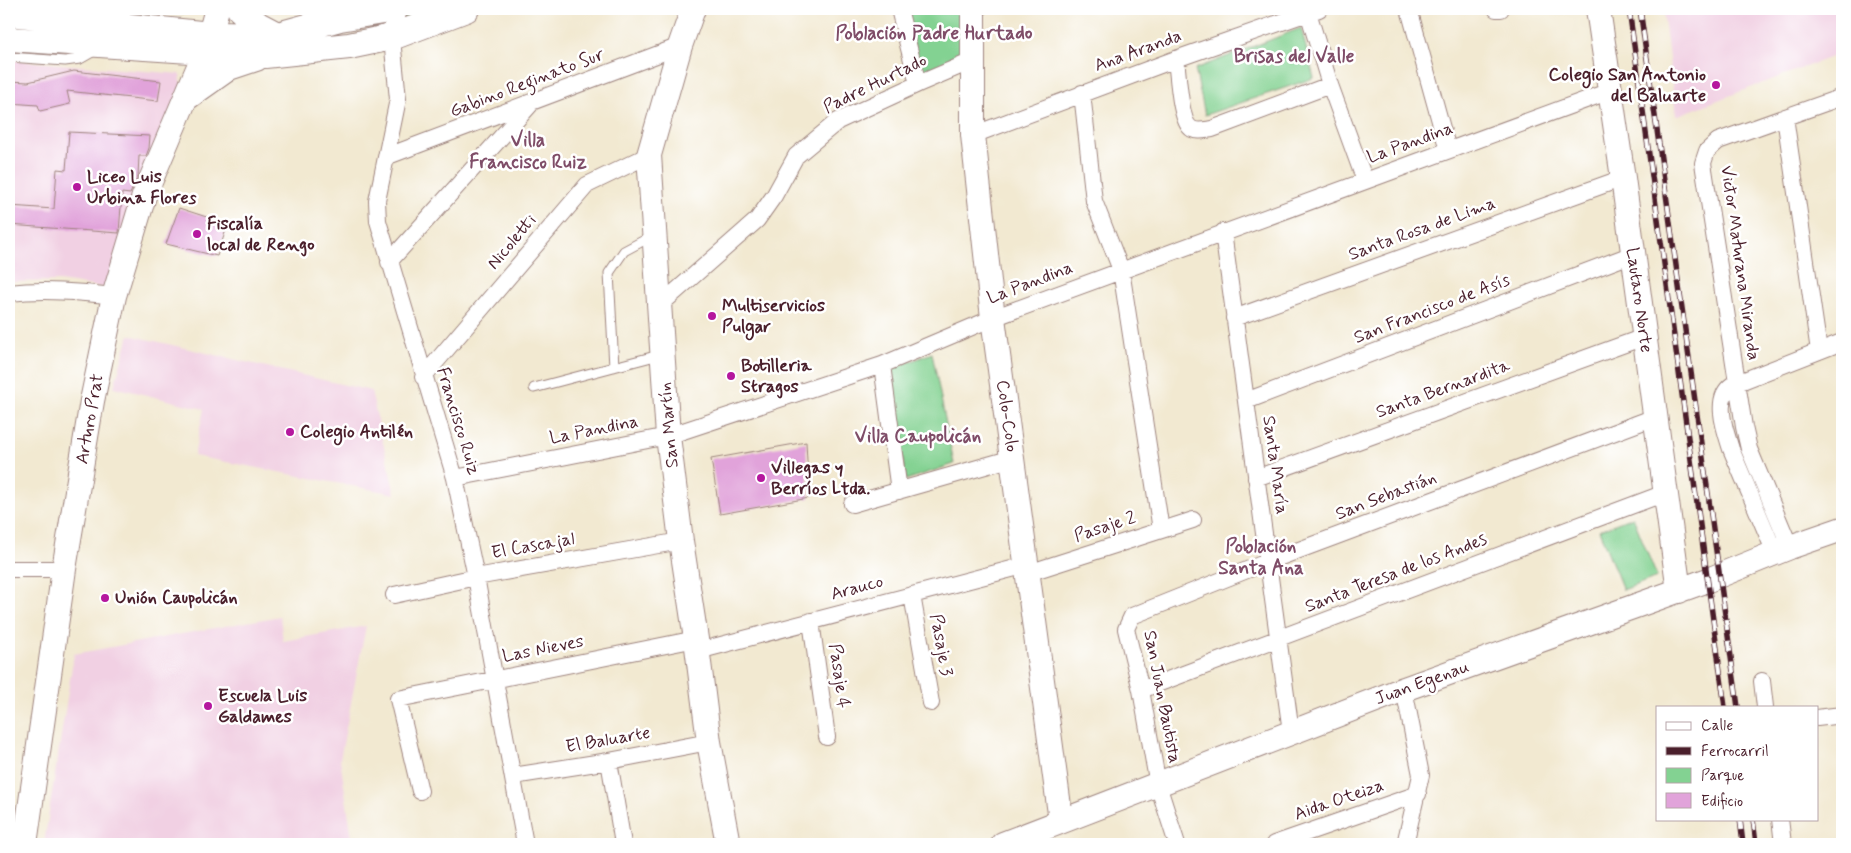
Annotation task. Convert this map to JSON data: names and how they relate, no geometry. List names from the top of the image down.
{
  "streets": {
    "main road": [
      "Lautaro Norte",
      "Colo-Colo",
      "Arturo Prat",
      "San Martín",
      "Juan Egenau"
    ],
    "street": [
      "Ana Aranda",
      "Gabino Reginato Sur",
      "Padre Hurtado",
      "La Pandina",
      "Santa Rosa de Lima",
      "Nicoletti",
      "Victor Maturana Miranda",
      "San Francisco de Asís",
      "Santa Bernardita",
      "Francisco Ruiz",
      "Santa María",
      "San Sebastián",
      "Pasaje 2",
      "El Cascajal",
      "Santa Teresa de los Andes",
      "Arauco",
      "Pasaje 3",
      "Las Nieves",
      "Pasaje 4",
      "San Juan Bautista",
      "El Baluarte",
      "Aida Oteiza"
    ]
  },
  "crossings": [
    ["Ana Aranda", "Colo-Colo"],
    ["Gabino Reginato Sur", "Francisco Ruiz"],
    ["Gabino Reginato Sur", "San Martín"],
    ["Padre Hurtado", "Colo-Colo"],
    ["Padre Hurtado", "San Martín"],
    ["La Pandina", "Lautaro Norte"],
    ["La Pandina", "Colo-Colo"],
    ["La Pandina", "Francisco Ruiz"],
    ["La Pandina", "San Martín"],
    ["La Pandina", "Santa María"],
    ["Santa Rosa de Lima", "Lautaro Norte"],
    ["Santa Rosa de Lima", "Santa María"],
    ["Nicoletti", "Francisco Ruiz"],
    ["Nicoletti", "San Martín"],
    ["Victor Maturana Miranda", "Juan Egenau"],
    ["Lautaro Norte", "San Francisco de Asís"],
    ["Lautaro Norte", "Santa Bernardita"],
    ["Lautaro Norte", "San Sebastián"],
    ["Lautaro Norte", "Santa Teresa de los Andes"],
    ["Lautaro Norte", "Juan Egenau"],
    ["San Francisco de Asís", "Santa María"],
    ["Santa Bernardita", "Santa María"],
    ["Colo-Colo", "Pasaje 2"],
    ["Colo-Colo", "Arauco"],
    ["Colo-Colo", "Juan Egenau"],
    ["Francisco Ruiz", "El Cascajal"],
    ["Francisco Ruiz", "Las Nieves"],
    ["Francisco Ruiz", "El Baluarte"],
    ["San Martín", "El Cascajal"],
    ["San Martín", "Arauco"],
    ["San Martín", "Las Nieves"],
    ["San Martín", "El Baluarte"],
    ["Santa María", "San Sebastián"],
    ["Santa María", "Santa Teresa de los Andes"],
    ["Santa María", "Juan Egenau"],
    ["San Sebastián", "San Juan Bautista"],
    ["Pasaje 2", "Arauco"],
    ["Santa Teresa de los Andes", "San Juan Bautista"],
    ["Arauco", "Pasaje 3"],
    ["Arauco", "Las Nieves"],
    ["Arauco", "Pasaje 4"],
    ["Juan Egenau", "San Juan Bautista"]
  ],
  "districts": [
    "Población Padre Hurtado",
    "Brisas del Valle",
    "Villa Francisco Ruiz",
    "Villa Caupolicán",
    "Población Santa Ana"
  ],
  "places": [
    "Colegio San Antonio del Baluarte",
    "Liceo Luis Urbina Flores",
    "Fiscalía local de Rengo",
    "Multiservicios Pulgar",
    "Botilleria Stragos",
    "Colegio Antilén",
    "Villegas y Berríos Ltda.",
    "Unión Caupolicán",
    "Escuela Luis Galdames"
  ],
  "legend": [
    "Calle",
    "Ferrocarril",
    "Parque",
    "Edificio"
  ]
}
